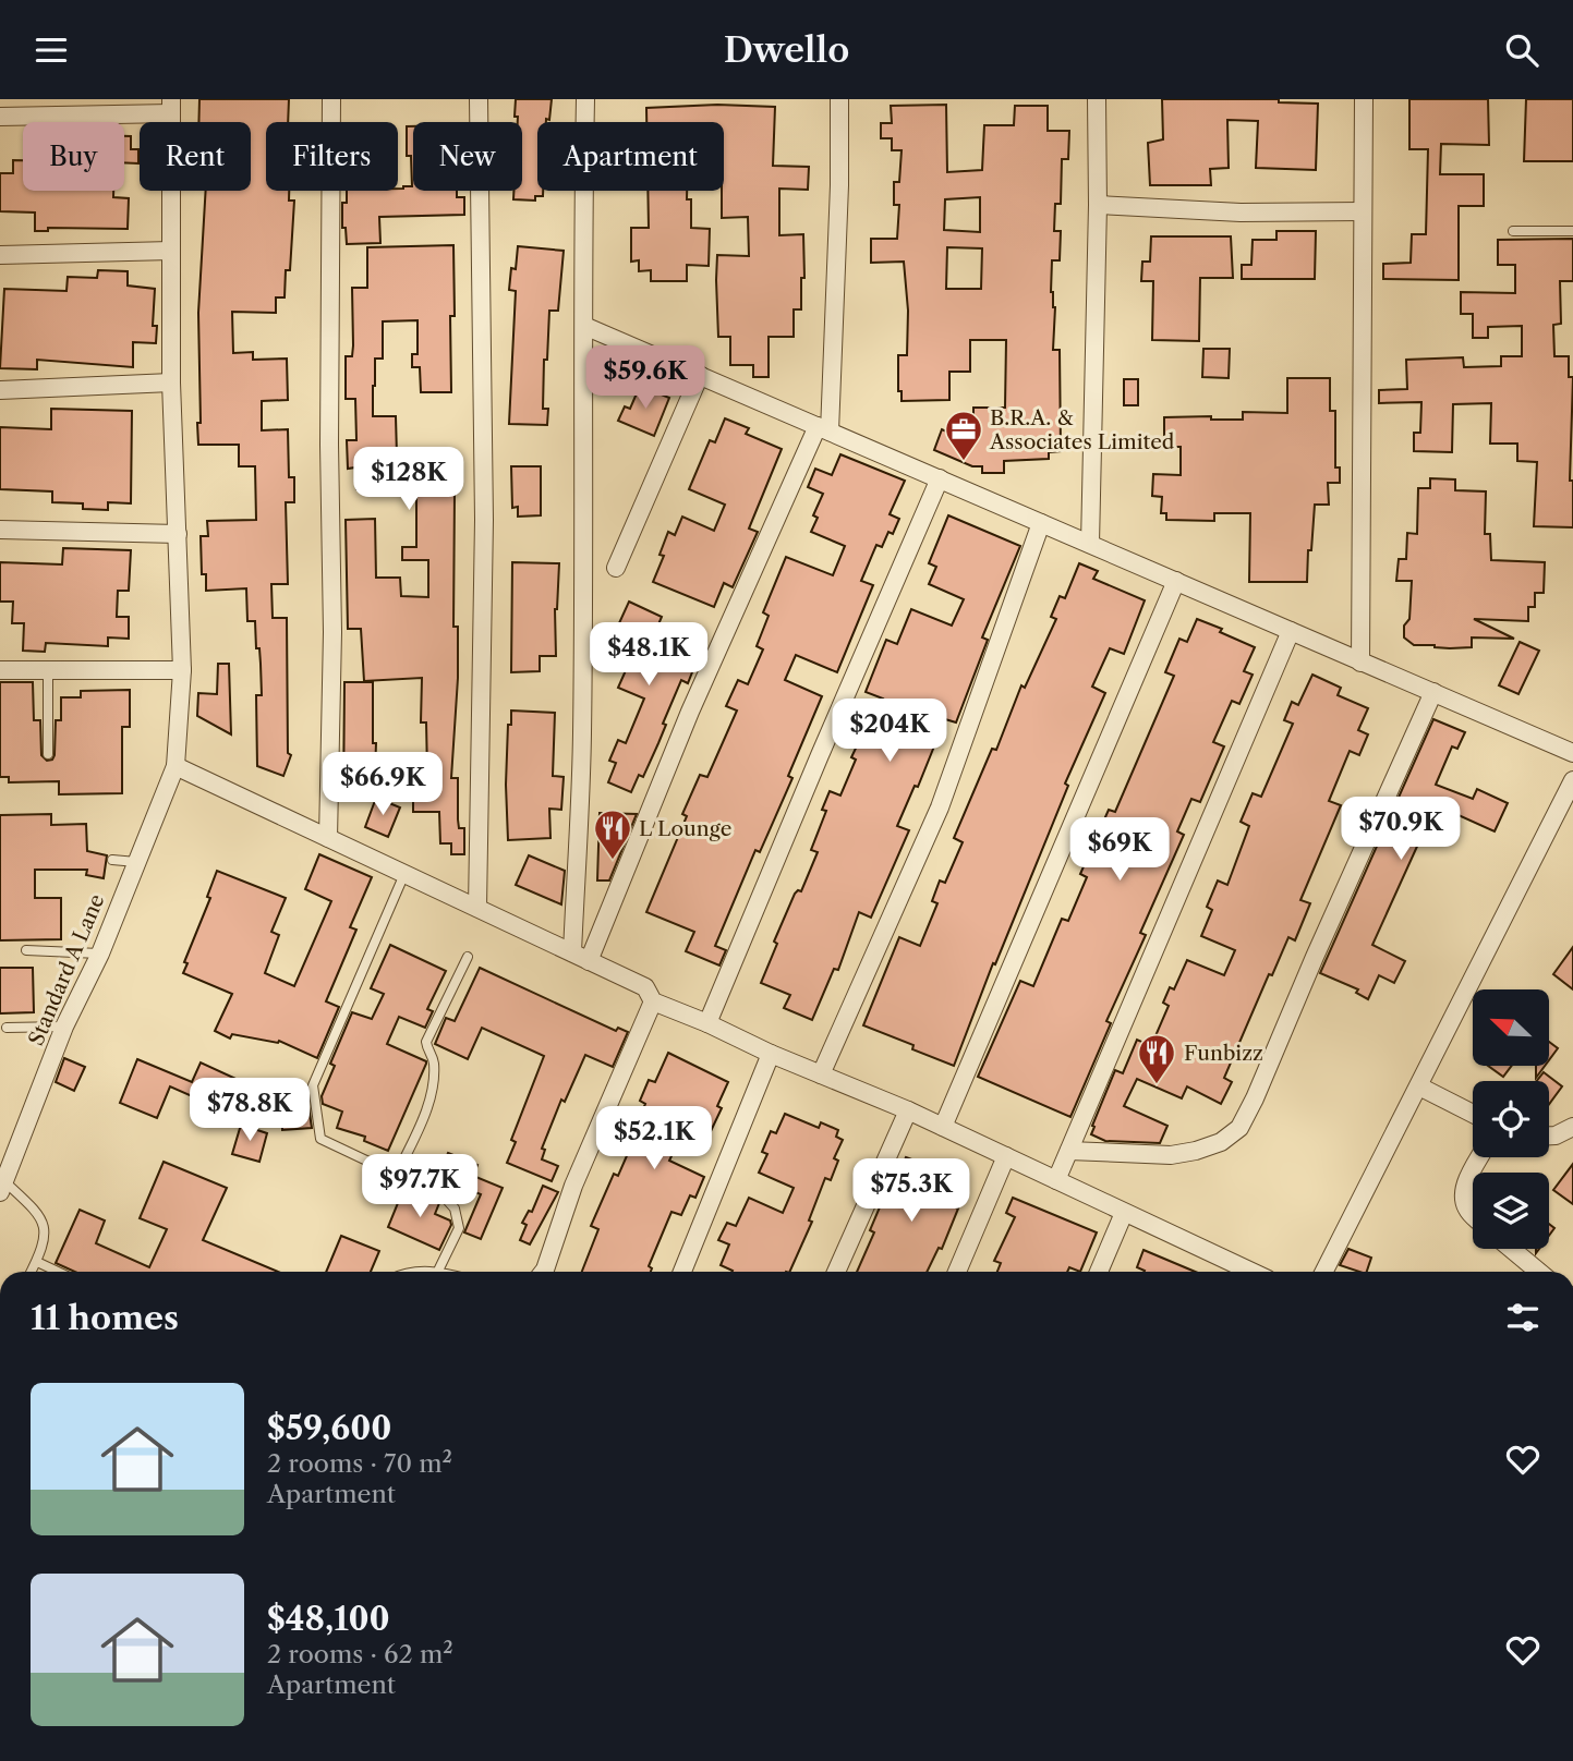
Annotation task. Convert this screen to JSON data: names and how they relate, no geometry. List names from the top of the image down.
{
  "streets": {
    "street": ["Standard A Lane"]
  },
  "places": {
    "office": ["B.R.A. & Associates Limited"],
    "restaurant": ["L Lounge", "Funbizz"]
  },
  "north": "top left",
  "page": {
    "header": "Dwello",
    "chip": [
      "Buy",
      "Rent",
      "Filters",
      "New",
      "Apartment"
    ],
    "price": [
      "$59.6K",
      "$128K",
      "$48.1K",
      "$204K",
      "$66.9K",
      "$70.9K",
      "$69K",
      "$78.8K",
      "$52.1K",
      "$97.7K",
      "$75.3K"
    ],
    "heading": "11 homes",
    "list": [
      {
        "name": "$59,600",
        "note": "2 rooms · 70 m² · Apartment"
      },
      {
        "name": "$48,100",
        "note": "2 rooms · 62 m² · Apartment"
      }
    ]
  }
}
